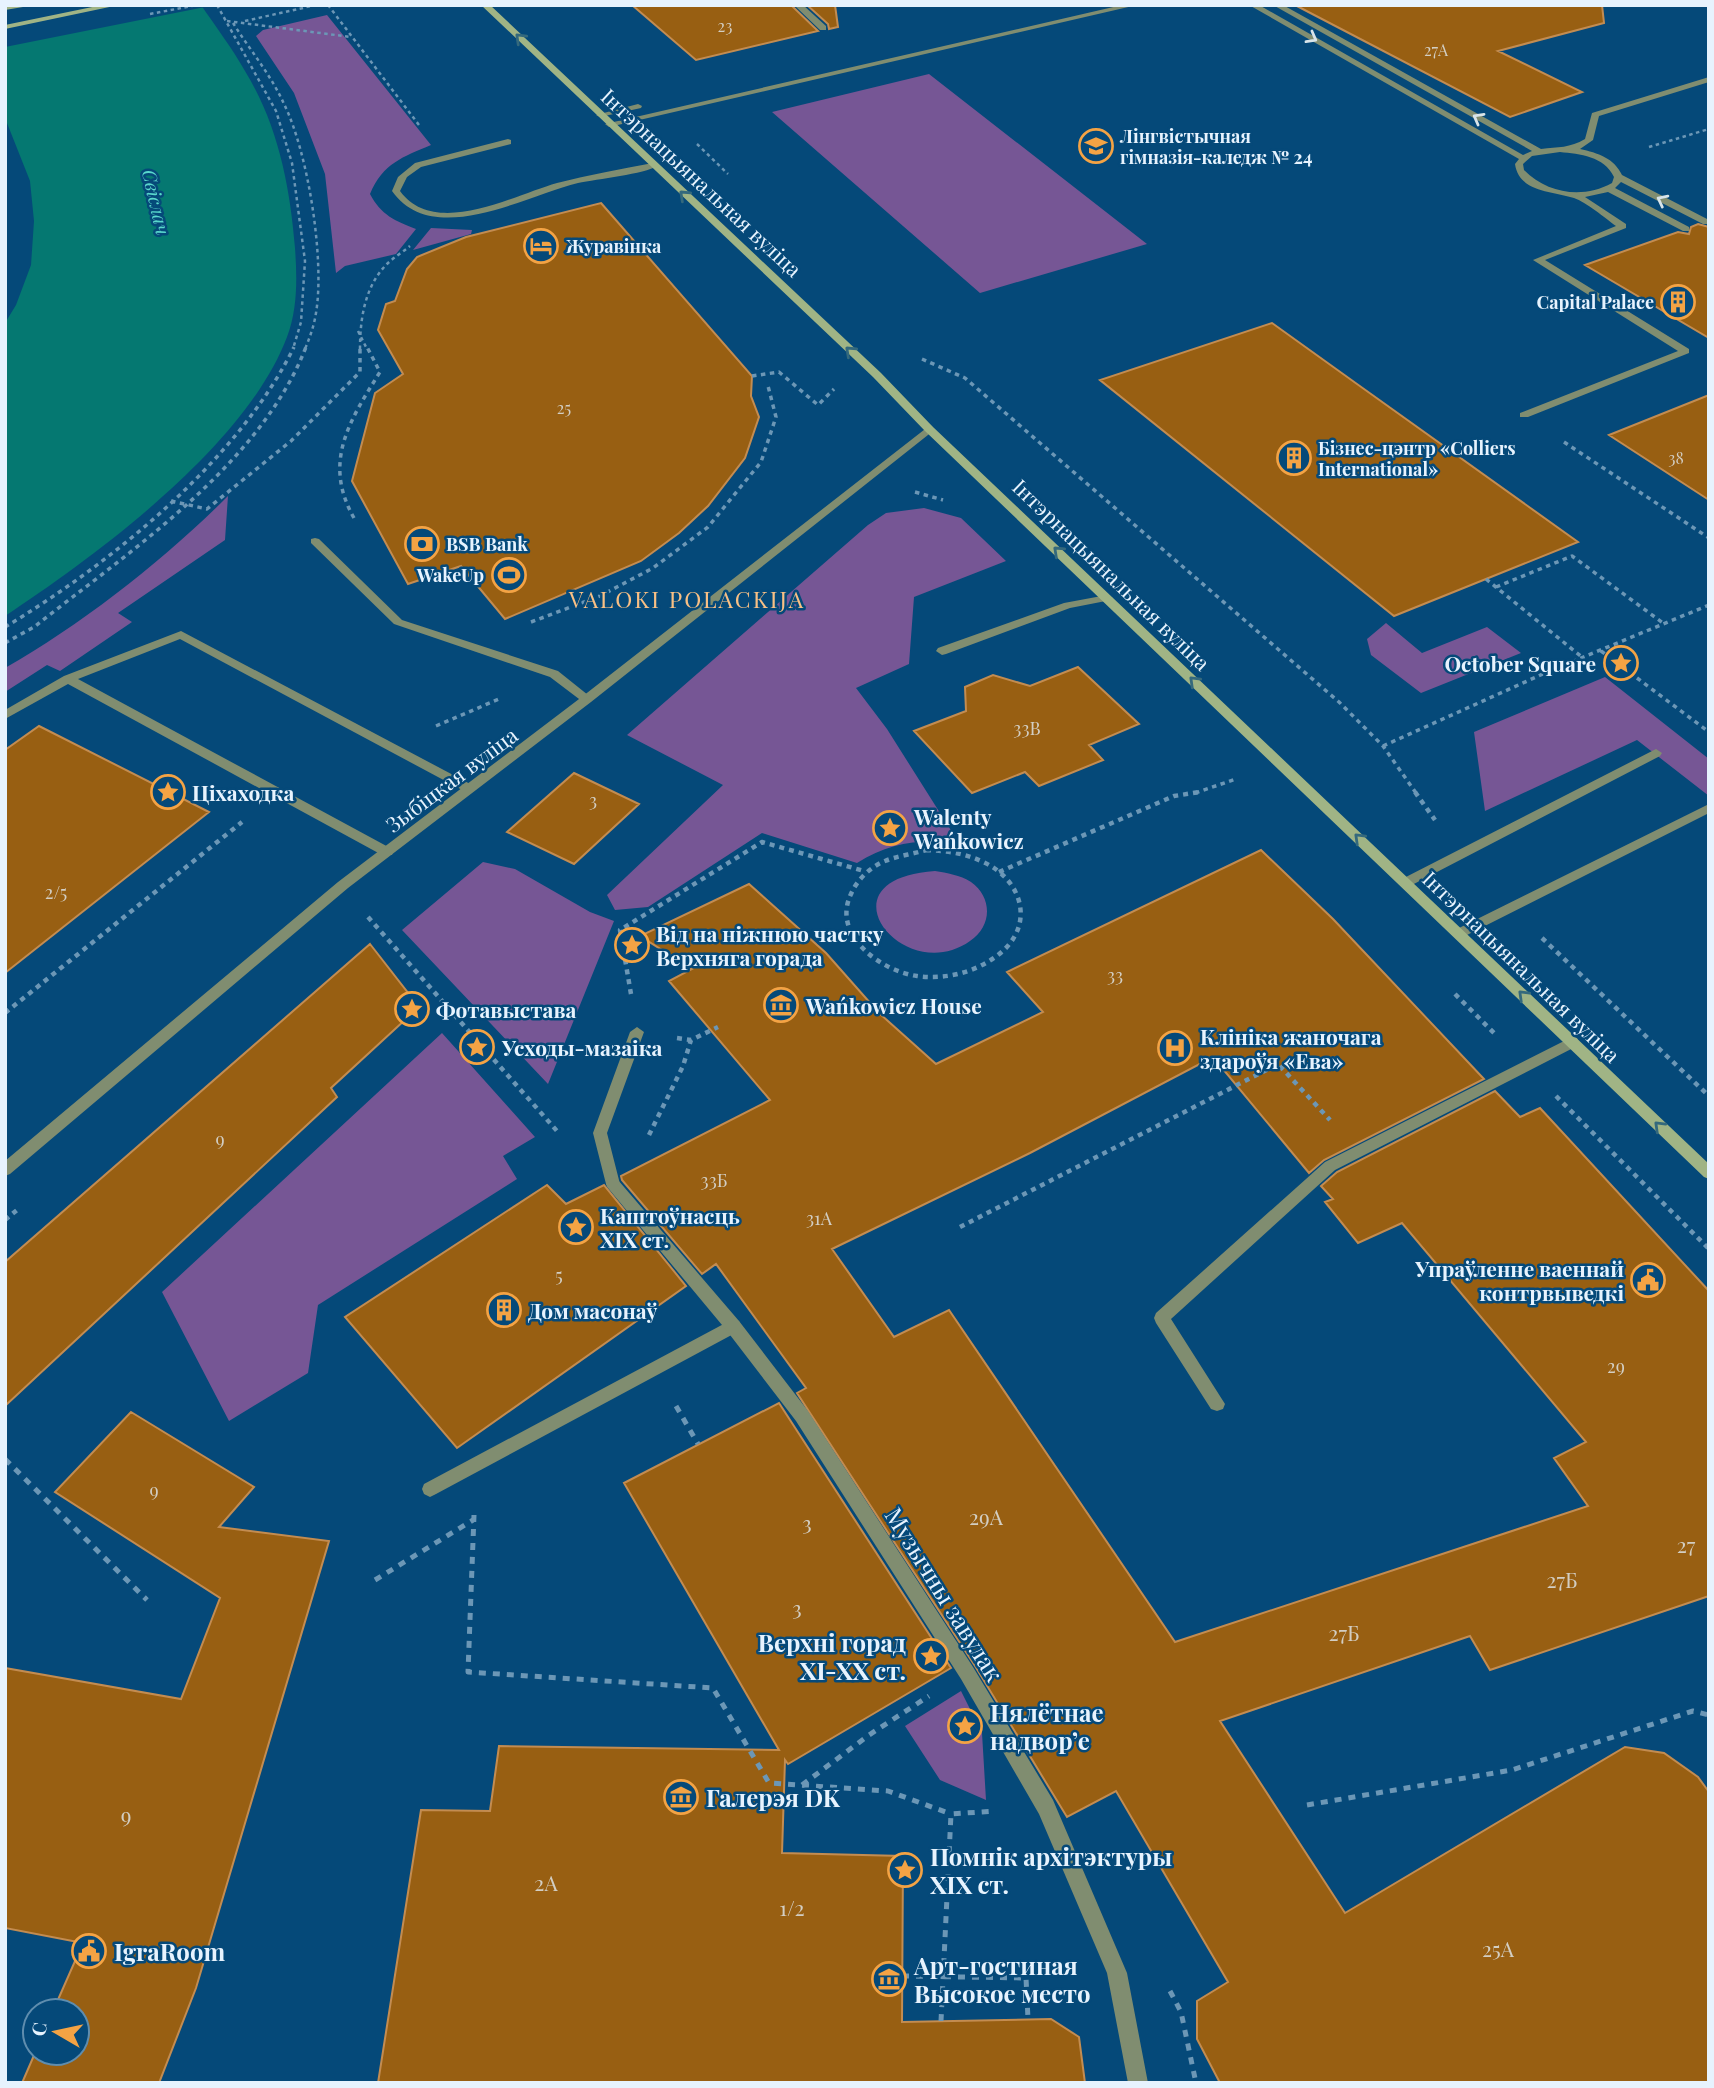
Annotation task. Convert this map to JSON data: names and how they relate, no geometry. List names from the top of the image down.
{
  "streets": {
    "main road": ["Інтэрнацыянальная вуліца"],
    "street": ["Зыбіцкая вуліца", "Музычны завулак"]
  },
  "crossings": [
    ["Інтэрнацыянальная вуліца", "Зыбіцкая вуліца"]
  ],
  "one_way": ["Інтэрнацыянальная вуліца"],
  "districts": ["VALOKI POLACKIJA"],
  "water": ["Свіслач"],
  "places": {
    "school or university": ["Лінгвістычная гімназія-каледж № 24"],
    "hotel": ["Журавінка"],
    "building": ["Capital Palace", "Бізнес-цэнтр «Colliers International»", "Дом масонаў"],
    "bank": ["BSB Bank"],
    "sports": ["WakeUp"],
    "place": [
      "October Square",
      "Ціхаходка",
      "Walenty Wańkowicz",
      "Від на ніжнюю частку Верхняга горада",
      "Фотавыстава",
      "Усходы-мазаіка",
      "Каштоўнасць XIX ст.",
      "Верхні горад XI-XX ст.",
      "Нялётнае надворʼе",
      "Помнік архітэктуры XIX ст."
    ],
    "museum": ["Wańkowicz House", "Галерэя DK", "Арт-гостиная Высокое место"],
    "hospital": ["Клініка жаночага здароўя «Ева»"],
    "public building": ["Упраўленне ваеннай контрвыведкі", "IgraRoom"]
  },
  "house_numbers": [
    "23",
    "27А",
    "25",
    "38",
    "33В",
    "3",
    "2/5",
    "33",
    "9",
    "33Б",
    "31А",
    "5",
    "29",
    "9",
    "29А",
    "3",
    "27",
    "27Б",
    "3",
    "27Б",
    "9",
    "2А",
    "1/2",
    "25А"
  ],
  "north": "left"
}
